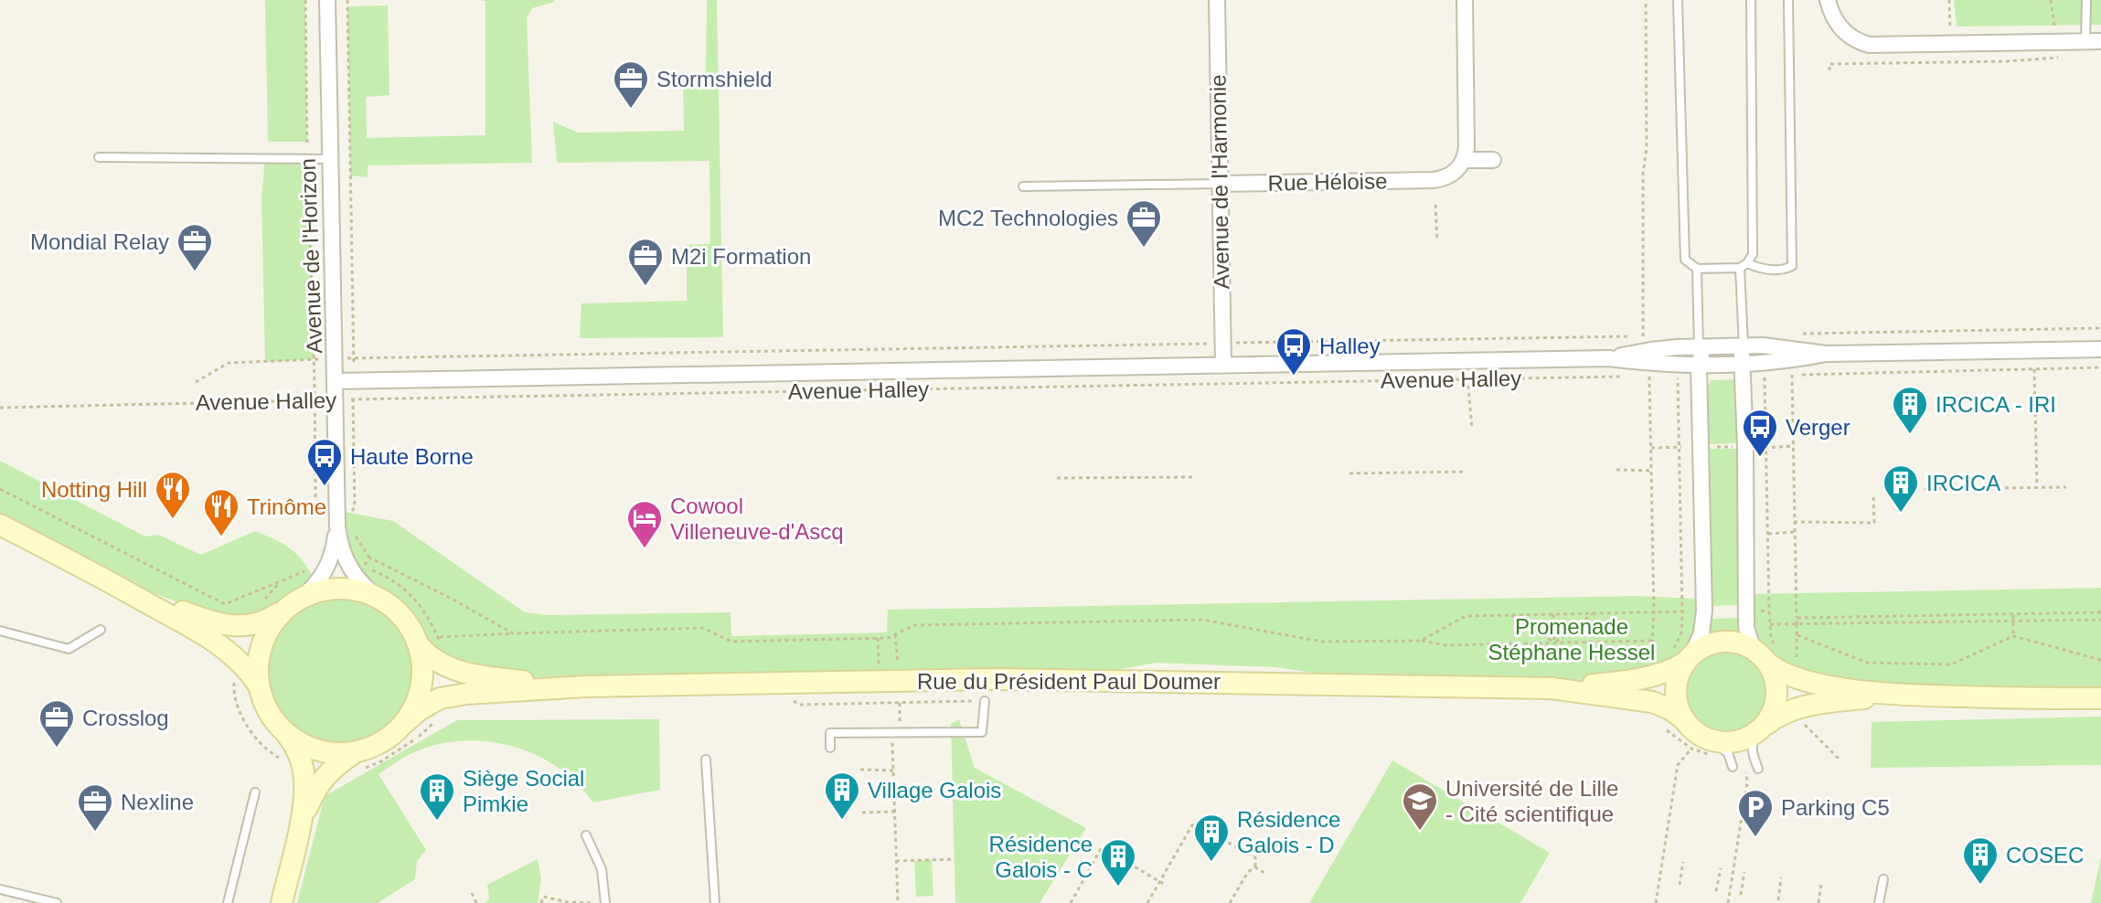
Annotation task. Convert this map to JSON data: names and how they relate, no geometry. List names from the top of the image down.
{
  "streets": {
    "main road": ["Rue du Président Paul Doumer"],
    "street": [
      "Avenue de l'Harmonie",
      "Rue Héloise",
      "Avenue de l'Horizon",
      "Avenue Halley"
    ]
  },
  "crossings": [
    ["Avenue de l'Harmonie", "Rue Héloise"],
    ["Avenue de l'Harmonie", "Avenue Halley"],
    ["Avenue de l'Horizon", "Avenue Halley"],
    ["Avenue de l'Horizon", "Rue du Président Paul Doumer"]
  ],
  "parks": ["Promenade Stéphane Hessel"],
  "places": {
    "office": [
      "Stormshield",
      "MC2 Technologies",
      "Mondial Relay",
      "M2i Formation",
      "Crosslog",
      "Nexline"
    ],
    "bus stop": ["Halley", "Verger", "Haute Borne"],
    "building": [
      "IRCICA - IRI",
      "IRCICA",
      "Village Galois",
      "Siège Social Pimkie",
      "Résidence Galois - D",
      "COSEC",
      "Résidence Galois - C"
    ],
    "restaurant": ["Notting Hill", "Trinôme"],
    "hotel": ["Cowool Villeneuve-d'Ascq"],
    "school or university": ["Université de Lille ‐ Cité scientifique"],
    "parking": ["Parking C5"]
  }
}
